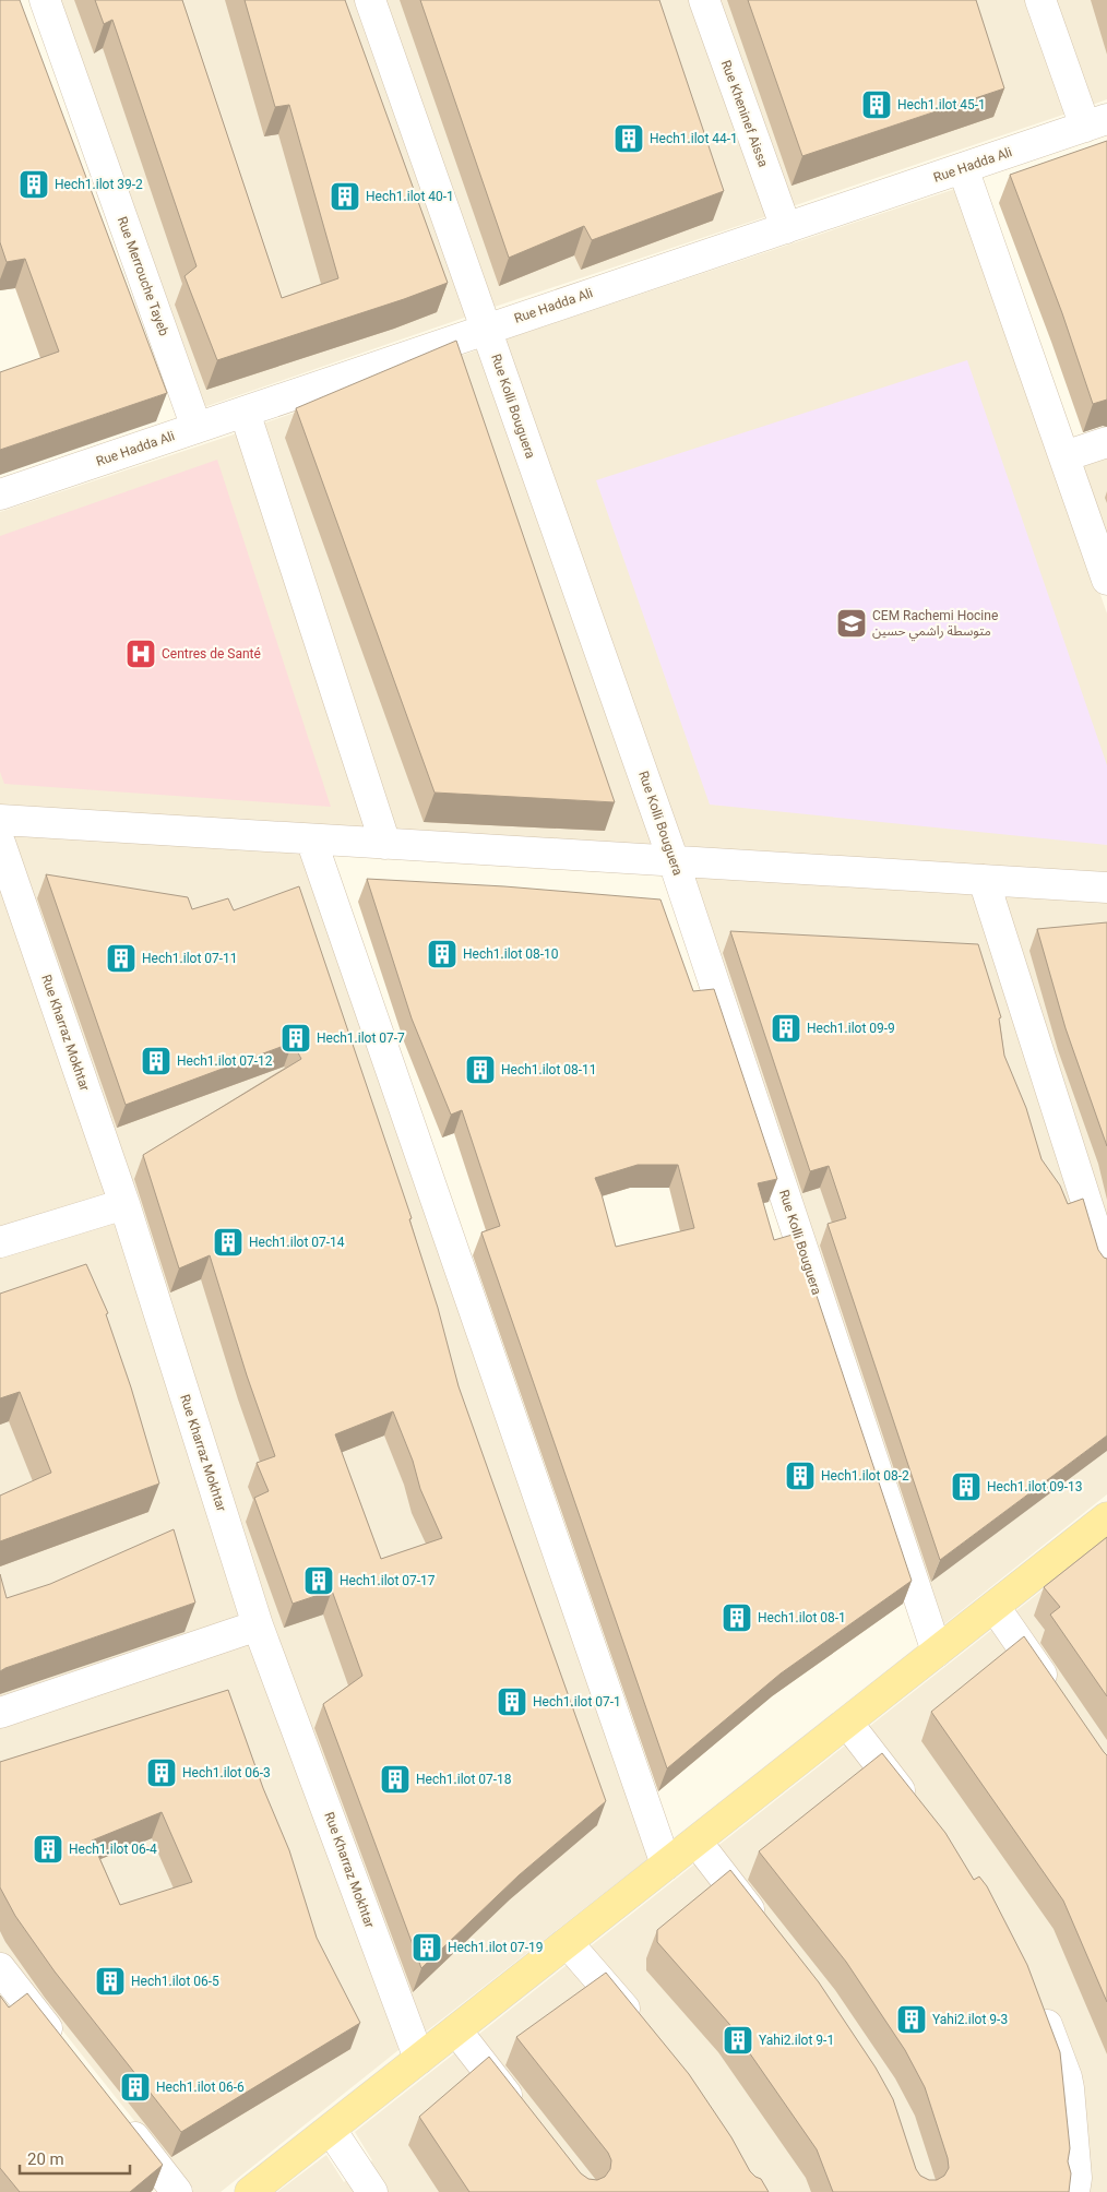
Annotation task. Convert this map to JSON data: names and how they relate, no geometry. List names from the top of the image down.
{
  "streets": {
    "street": [
      "Rue Kheninef Aissa",
      "Rue Hadda Ali",
      "Rue Merrouche Tayeb",
      "Rue Kolli Bouguera",
      "Rue Kharraz Mokhtar"
    ]
  },
  "crossings": [
    ["Rue Kheninef Aissa", "Rue Hadda Ali"],
    ["Rue Hadda Ali", "Rue Merrouche Tayeb"],
    ["Rue Hadda Ali", "Rue Kolli Bouguera"]
  ],
  "places": {
    "building": [
      "Hech1.ilot 45-1",
      "Hech1.ilot 44-1",
      "Hech1.ilot 39-2",
      "Hech1.ilot 40-1",
      "Hech1.ilot 08-10",
      "Hech1.ilot 07-11",
      "Hech1.ilot 09-9",
      "Hech1.ilot 07-7",
      "Hech1.ilot 07-12",
      "Hech1.ilot 08-11",
      "Hech1.ilot 07-14",
      "Hech1.ilot 08-2",
      "Hech1.ilot 09-13",
      "Hech1.ilot 07-17",
      "Hech1.ilot 08-1",
      "Hech1.ilot 07-1",
      "Hech1.ilot 06-3",
      "Hech1.ilot 07-18",
      "Hech1.ilot 06-4",
      "Hech1.ilot 07-19",
      "Hech1.ilot 06-5",
      "Yahi2.ilot 9-3",
      "Yahi2.ilot 9-1",
      "Hech1.ilot 06-6"
    ],
    "school or university": ["CEM Rachemi Hocine متوسطة راشمي حسين"],
    "hospital": ["Centres de Santé"]
  },
  "scale_bar": "20 m"
}
